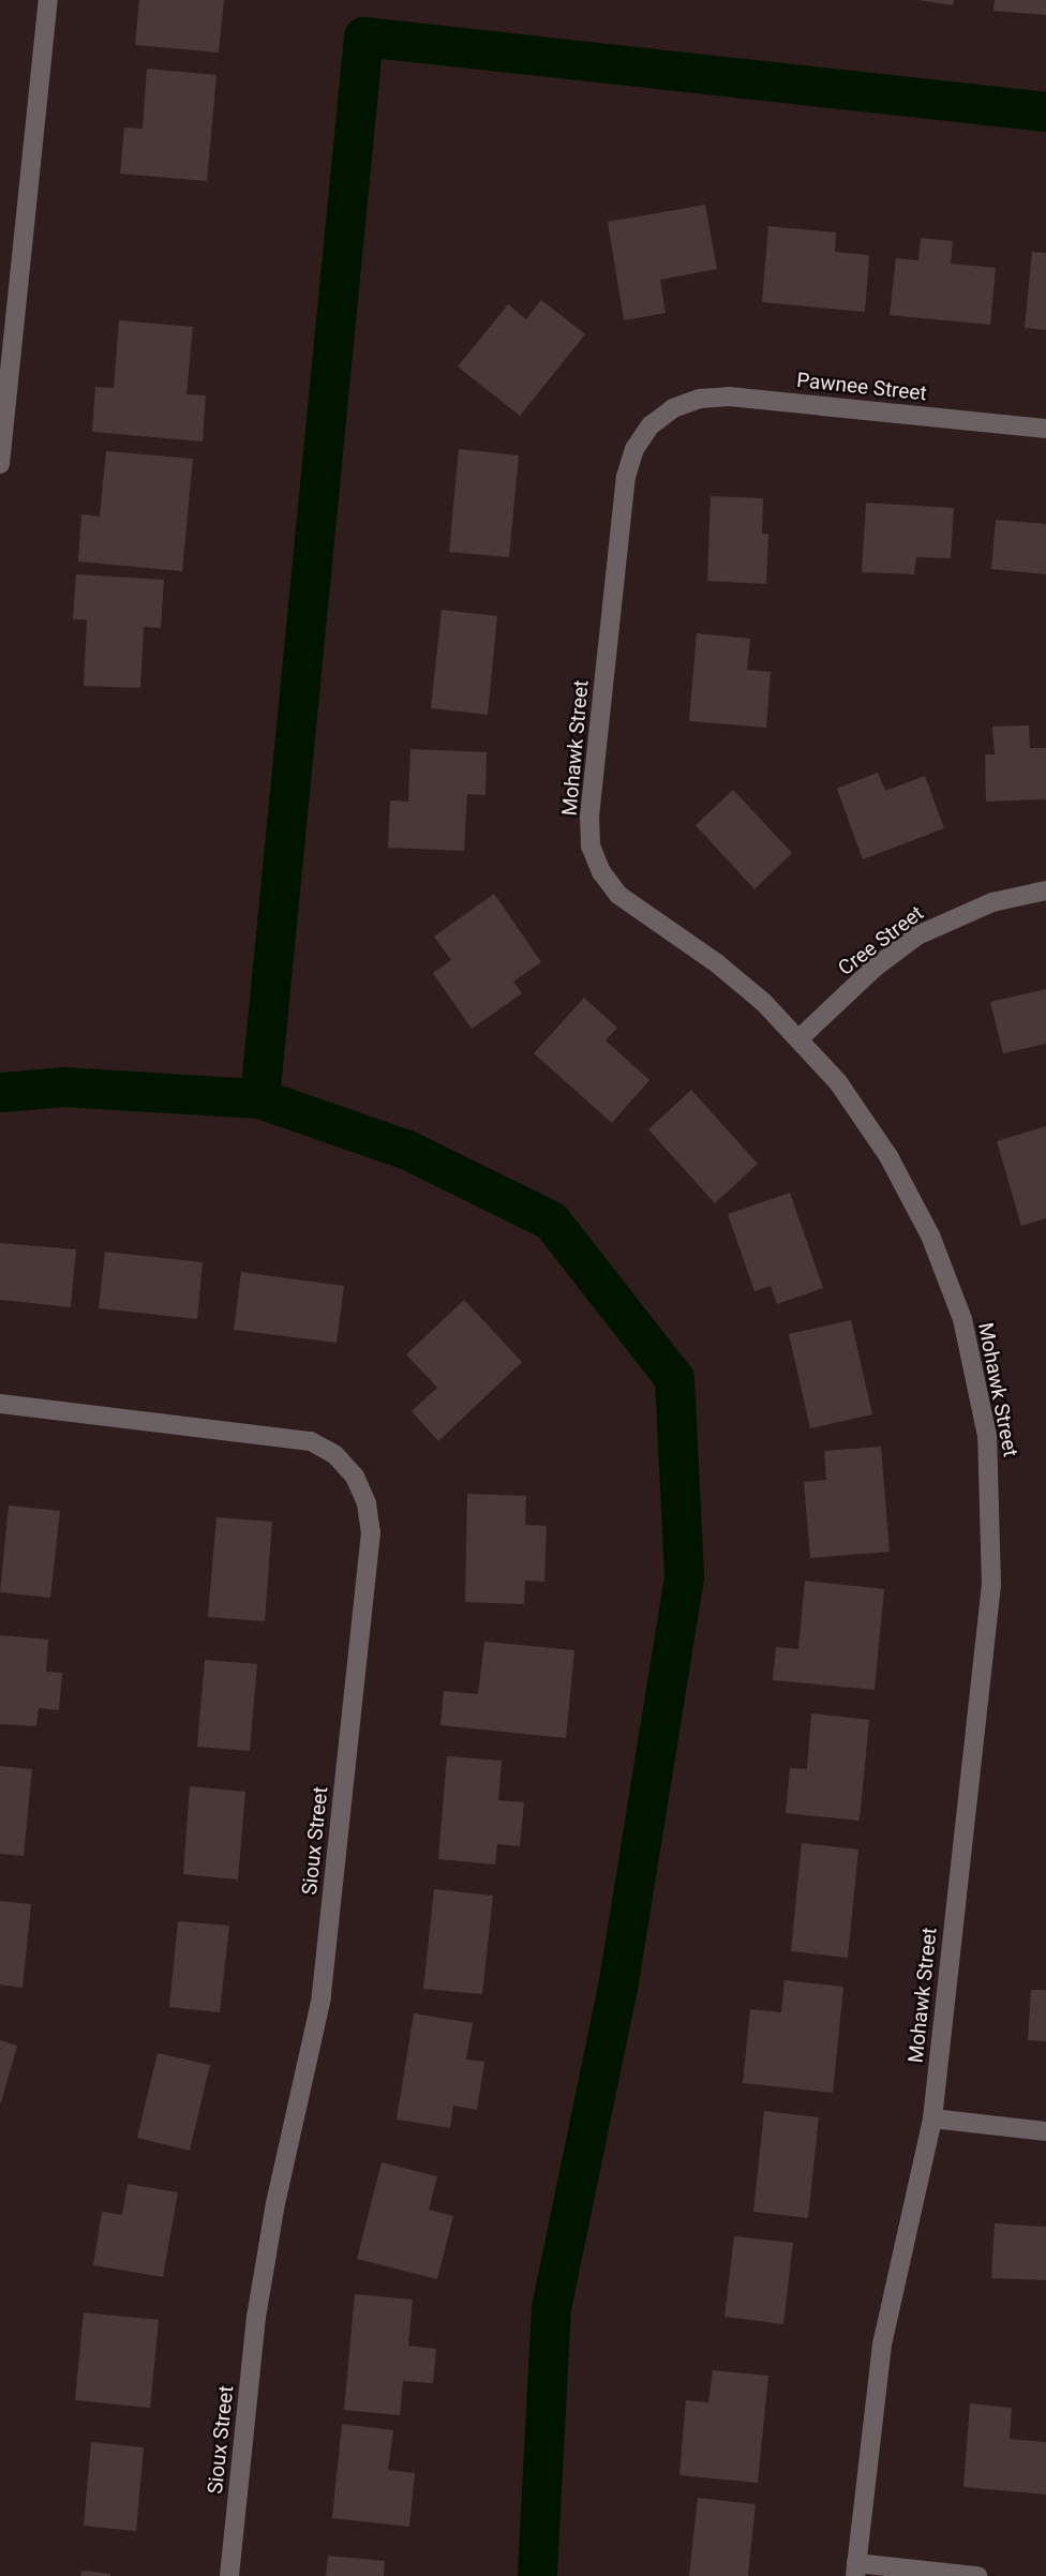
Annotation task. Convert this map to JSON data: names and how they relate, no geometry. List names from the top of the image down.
{
  "streets": {
    "street": [
      "Pawnee Street",
      "Mohawk Street",
      "Cree Street",
      "Sioux Street"
    ]
  },
  "crossings": [
    ["Pawnee Street", "Mohawk Street"],
    ["Mohawk Street", "Cree Street"]
  ]
}
